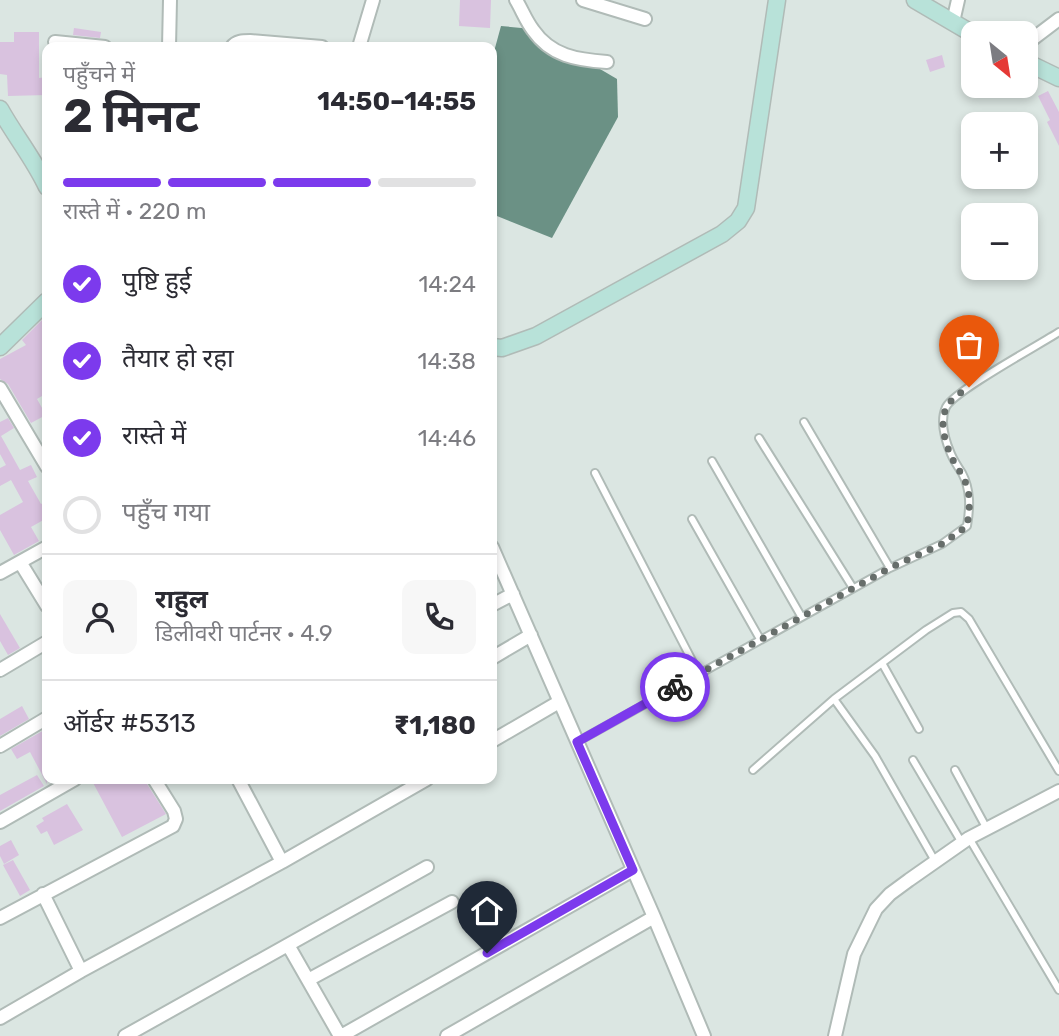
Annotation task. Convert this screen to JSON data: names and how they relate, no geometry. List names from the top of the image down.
{
  "north": "bottom right",
  "page": {
    "map_buttons": ["+", "−"],
    "heading": ["2 मिनट", "पहुँचने में", "14:50–14:55"],
    "panel": [
      "राहुल",
      "डिलीवरी पार्टनर · 4.9",
      "ऑर्डर #5313",
      "₹1,180"
    ],
    "bar": "रास्ते में · 220 m",
    "list": [
      ["पुष्टि हुई", "14:24"],
      ["तैयार हो रहा", "14:38"],
      ["रास्ते में", "14:46"],
      "पहुँच गया"
    ]
  }
}
